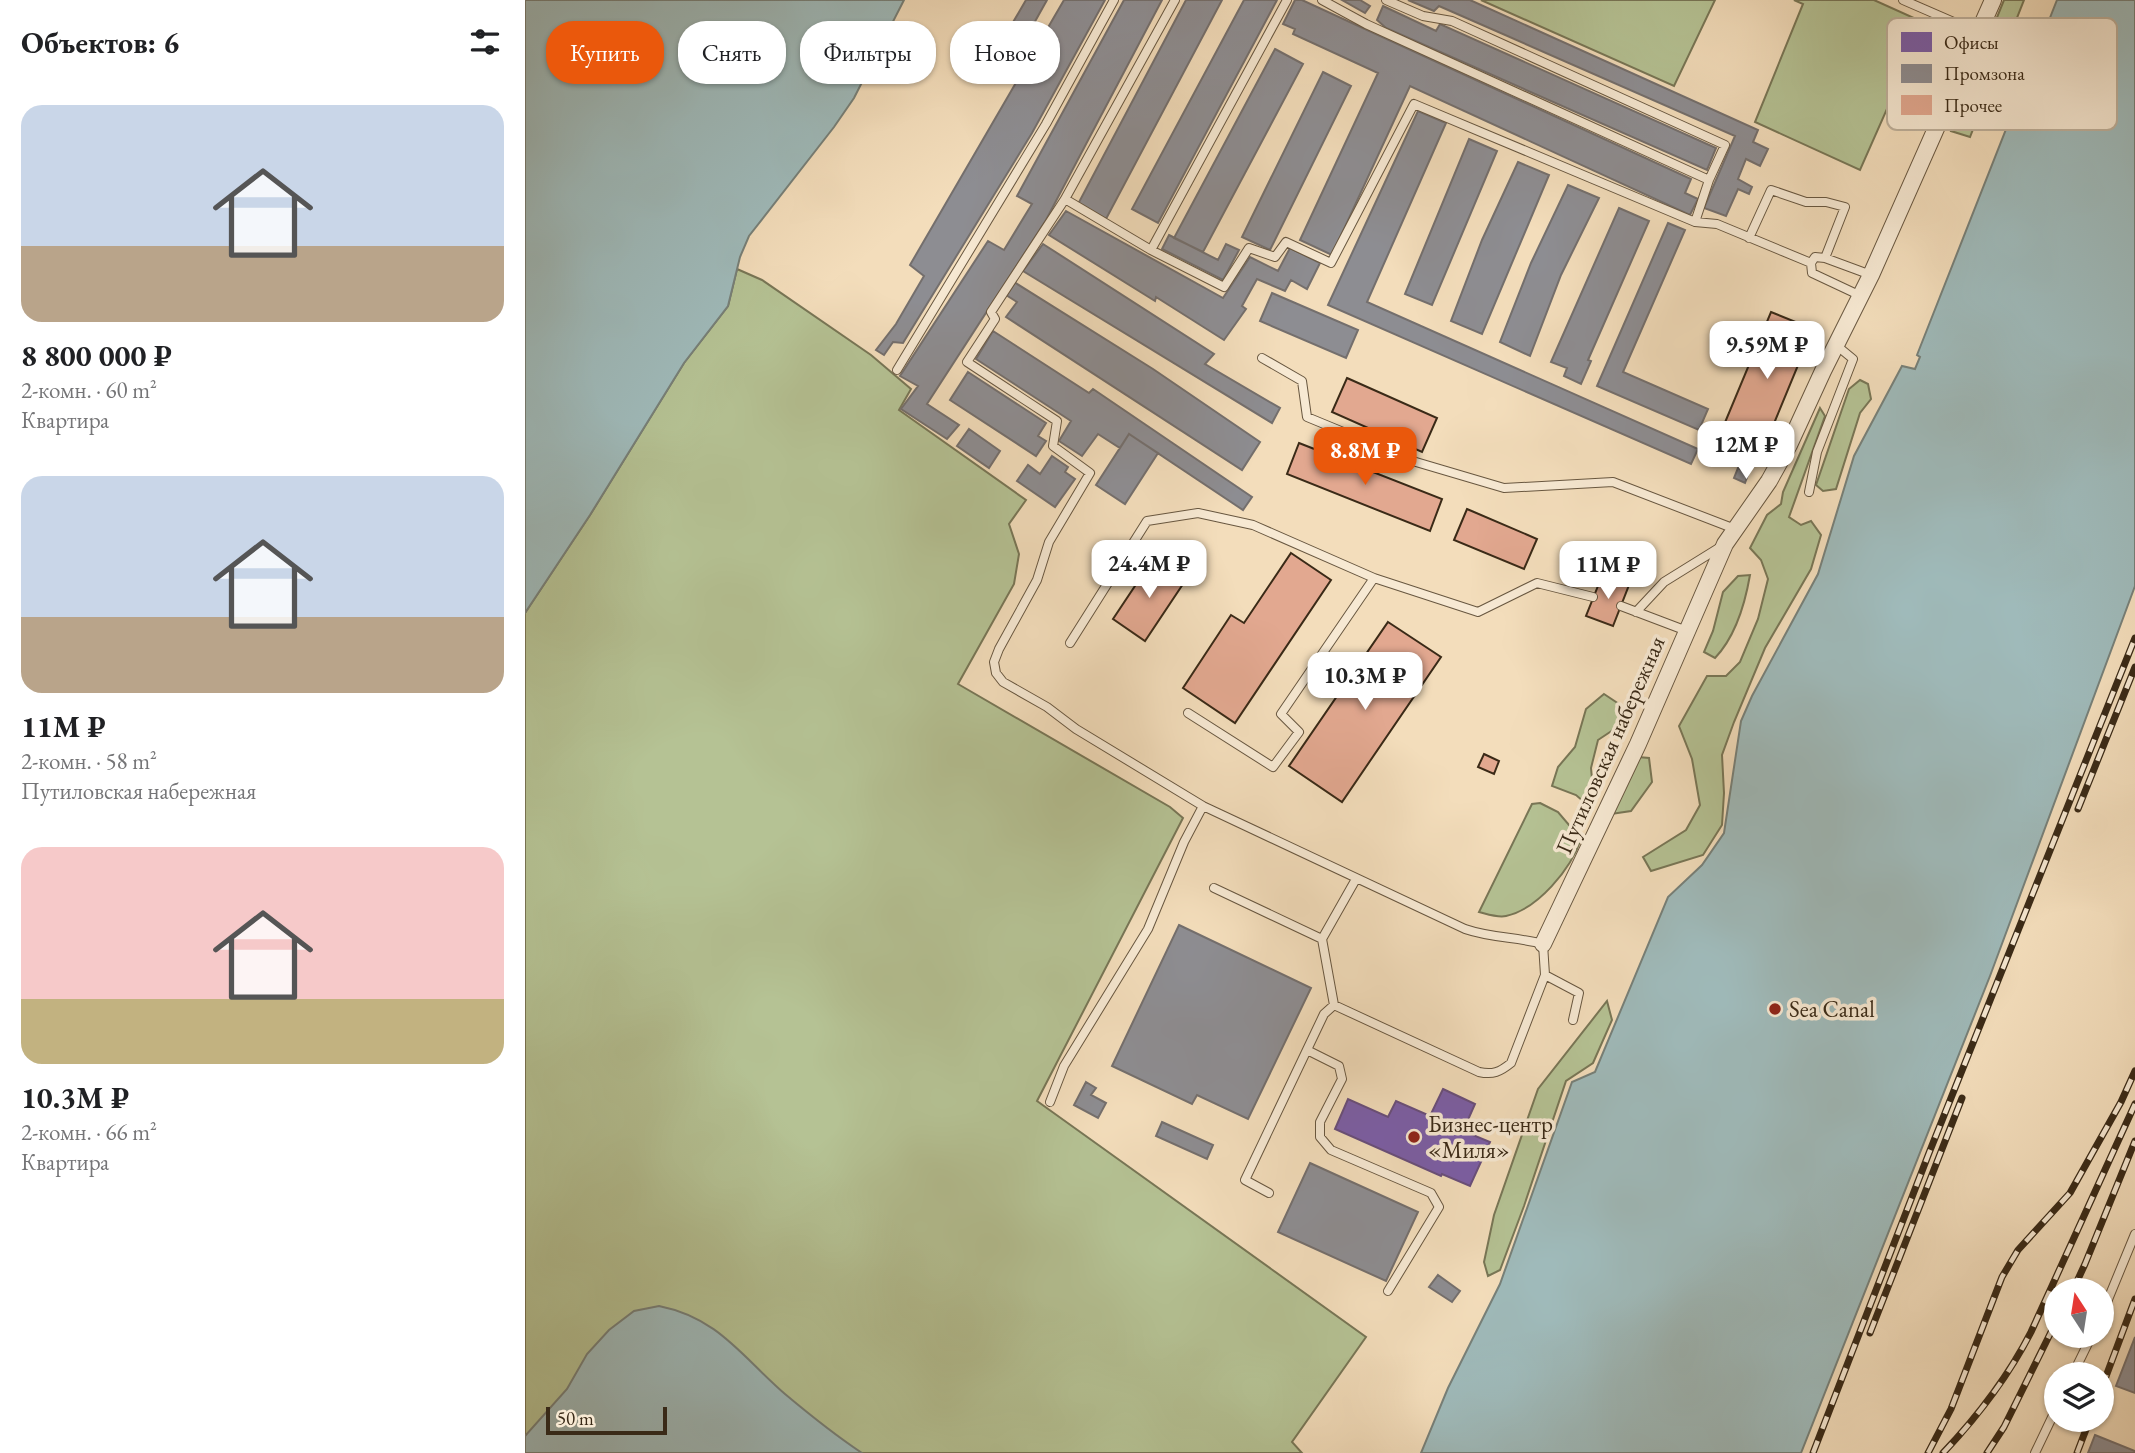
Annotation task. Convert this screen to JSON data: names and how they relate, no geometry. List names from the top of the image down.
{
  "streets": {
    "street": ["Путиловская набережная"]
  },
  "places": ["Sea Canal", "Бизнес-центр «Миля»"],
  "legend": ["Офисы", "Промзона", "Прочее"],
  "scale_bar": "50 m",
  "north": "top",
  "page": {
    "heading": "Объектов: 6",
    "chip": [
      "Купить",
      "Снять",
      "Фильтры",
      "Новое"
    ],
    "list": [
      {
        "name": "8 800 000 ₽",
        "note": "2-комн. · 60 m² · Квартира"
      },
      {
        "name": "11M ₽",
        "note": "2-комн. · 58 m² · Путиловская набережная"
      },
      {
        "name": "10.3M ₽",
        "note": "2-комн. · 66 m² · Квартира"
      }
    ],
    "price": [
      "9.59M ₽",
      "12M ₽",
      "8.8M ₽",
      "24.4M ₽",
      "11M ₽",
      "10.3M ₽"
    ],
    "scale": "50 m"
  }
}
